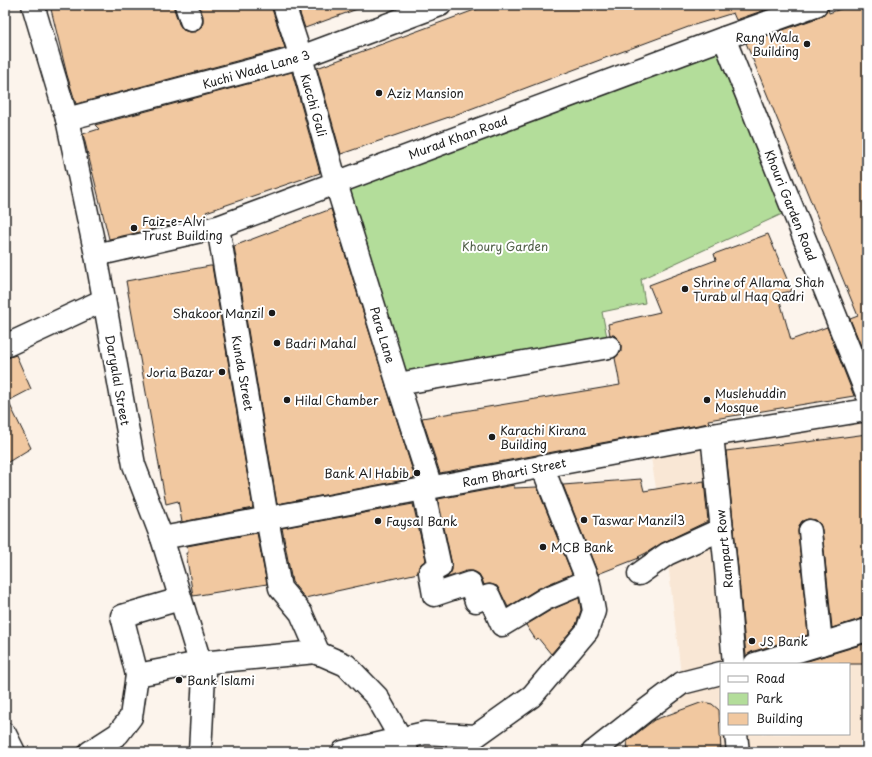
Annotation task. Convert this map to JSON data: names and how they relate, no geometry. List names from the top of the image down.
{
  "streets": {
    "street": [
      "Kuchi Wada Lane 3",
      "Kucchi Gali",
      "Murad Khan Road",
      "Khouri Garden Road",
      "Para Lane",
      "Kunda Street",
      "Daryalal Street",
      "Ram Bharti Street",
      "Rampart Row"
    ]
  },
  "crossings": [
    ["Kuchi Wada Lane 3", "Kucchi Gali"],
    ["Kuchi Wada Lane 3", "Daryalal Street"],
    ["Kucchi Gali", "Murad Khan Road"],
    ["Kucchi Gali", "Para Lane"],
    ["Murad Khan Road", "Khouri Garden Road"],
    ["Murad Khan Road", "Para Lane"],
    ["Murad Khan Road", "Kunda Street"],
    ["Murad Khan Road", "Daryalal Street"],
    ["Para Lane", "Ram Bharti Street"],
    ["Kunda Street", "Ram Bharti Street"],
    ["Daryalal Street", "Ram Bharti Street"],
    ["Ram Bharti Street", "Rampart Row"]
  ],
  "parks": ["Khoury Garden"],
  "places": [
    "Rang Wala Building",
    "Aziz Mansion",
    "Faiz-e-Alvi Trust Building",
    "Shrine of Allama Shah Turab ul Haq Qadri",
    "Shakoor Manzil",
    "Badri Mahal",
    "Joria Bazar",
    "Hilal Chamber",
    "Muslehuddin Mosque",
    "Karachi Kirana Building",
    "Bank Al Habib",
    "Taswar Manzil3",
    "Faysal Bank",
    "MCB Bank",
    "JS Bank",
    "Bank Islami"
  ],
  "legend": ["Road", "Park", "Building"]
}
